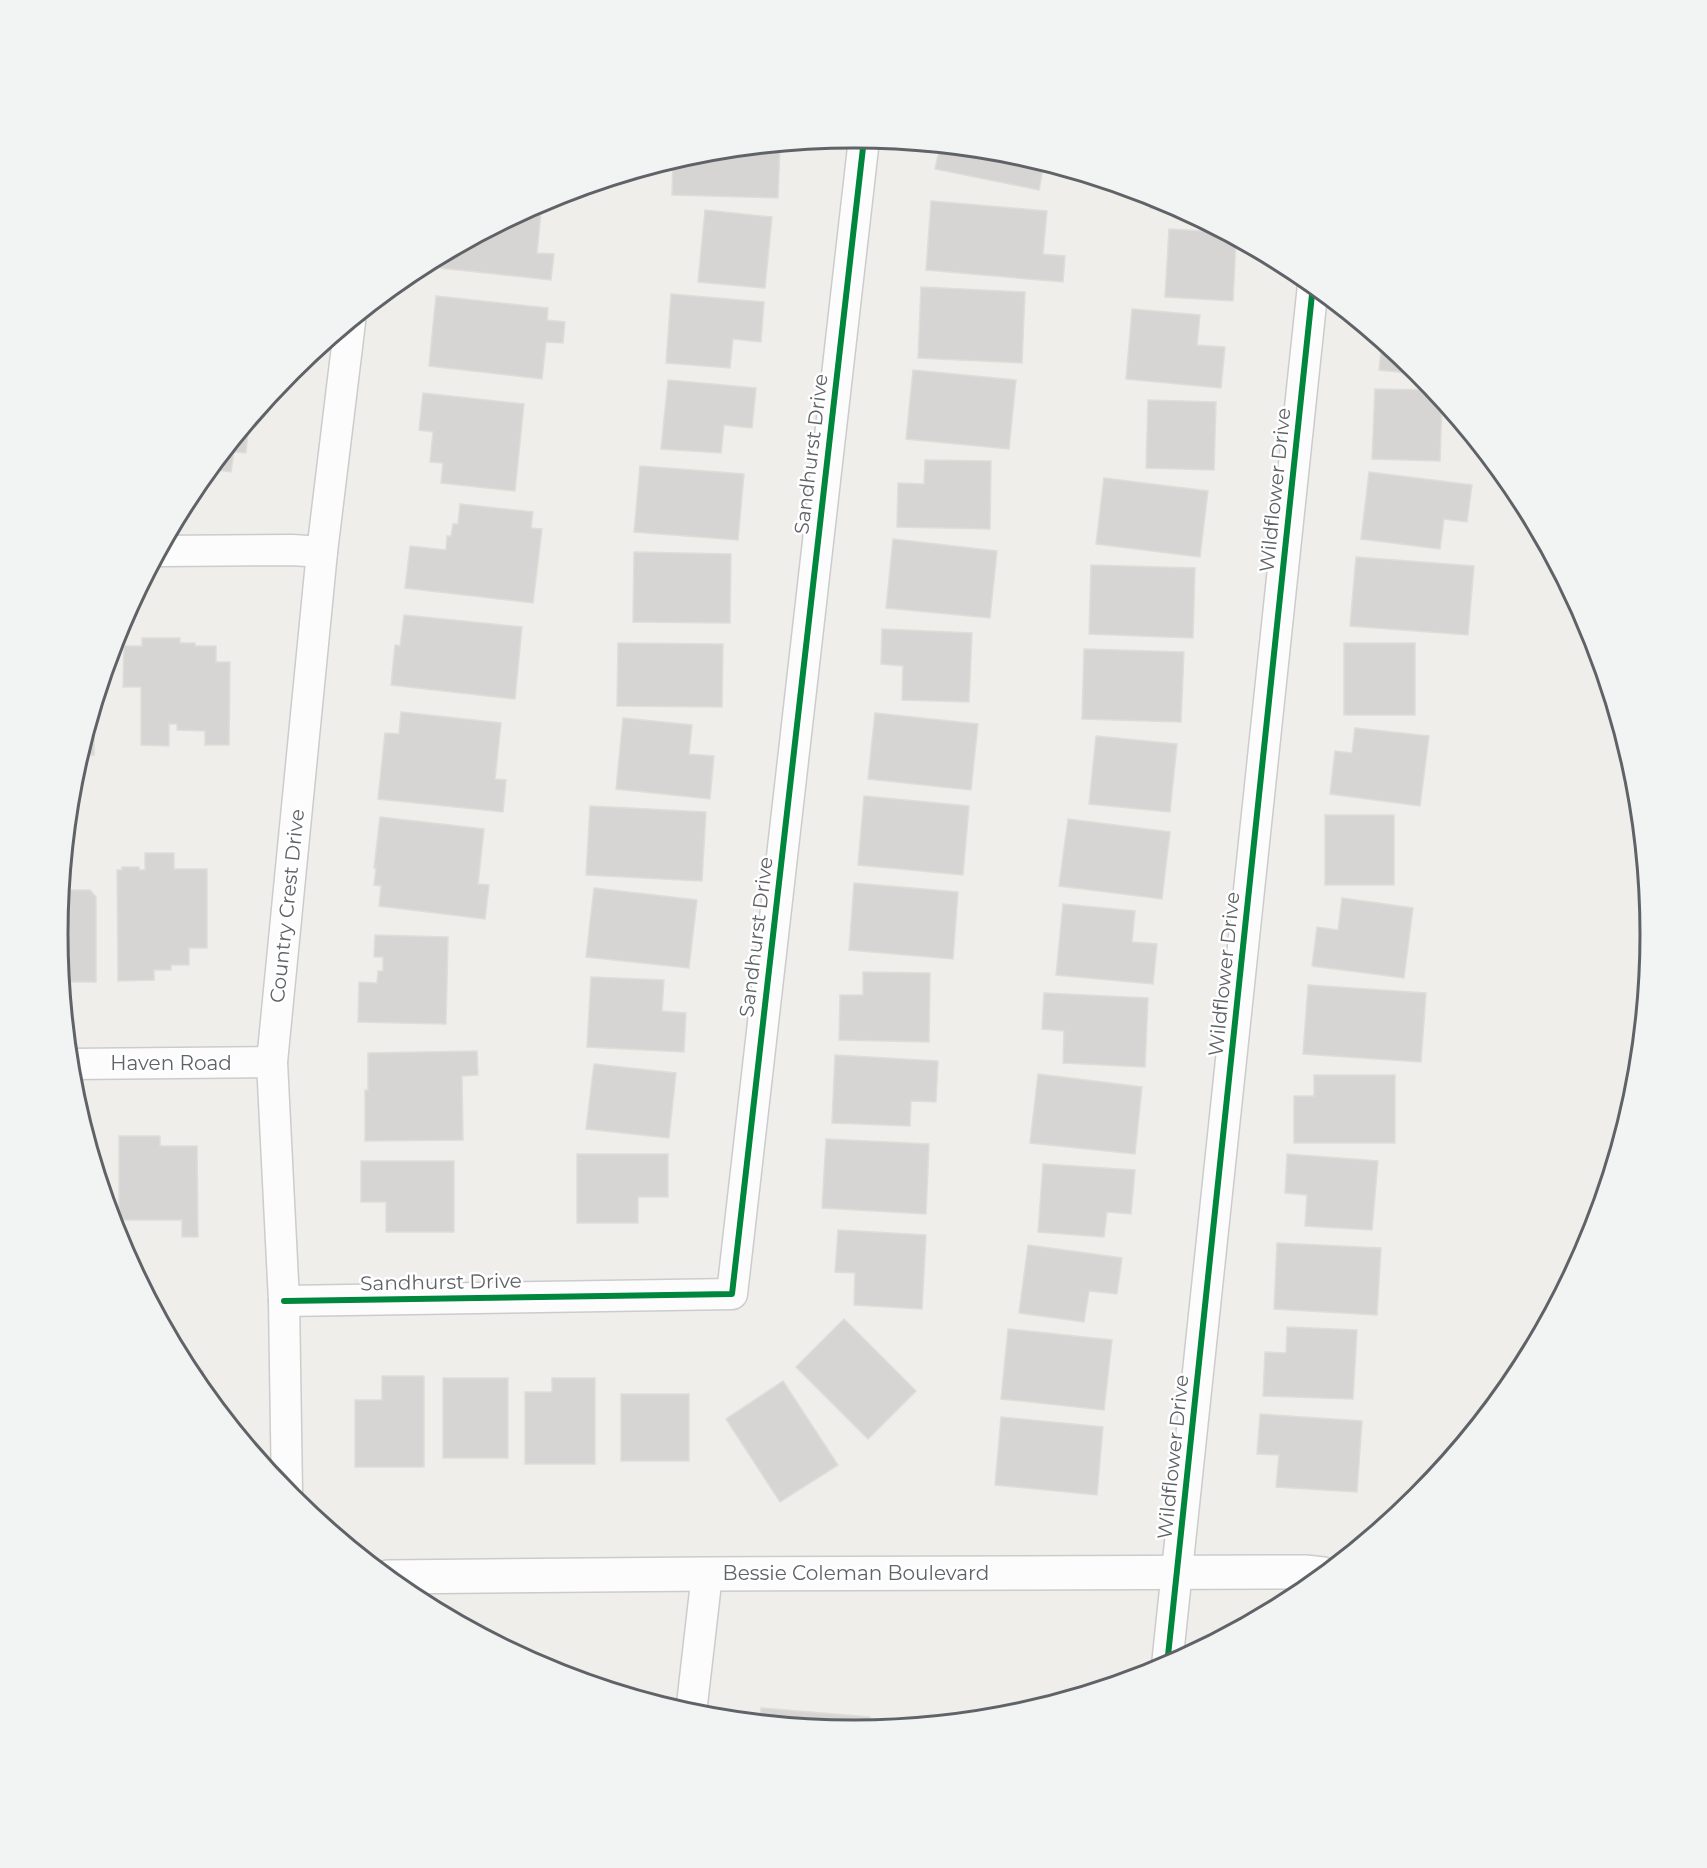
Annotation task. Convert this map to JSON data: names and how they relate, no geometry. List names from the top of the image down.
{
  "streets": {
    "street": [
      "Sandhurst Drive",
      "Wildflower Drive",
      "Country Crest Drive",
      "Haven Road",
      "Bessie Coleman Boulevard"
    ]
  },
  "crossings": [
    ["Sandhurst Drive", "Country Crest Drive"],
    ["Wildflower Drive", "Bessie Coleman Boulevard"],
    ["Country Crest Drive", "Haven Road"]
  ]
}
